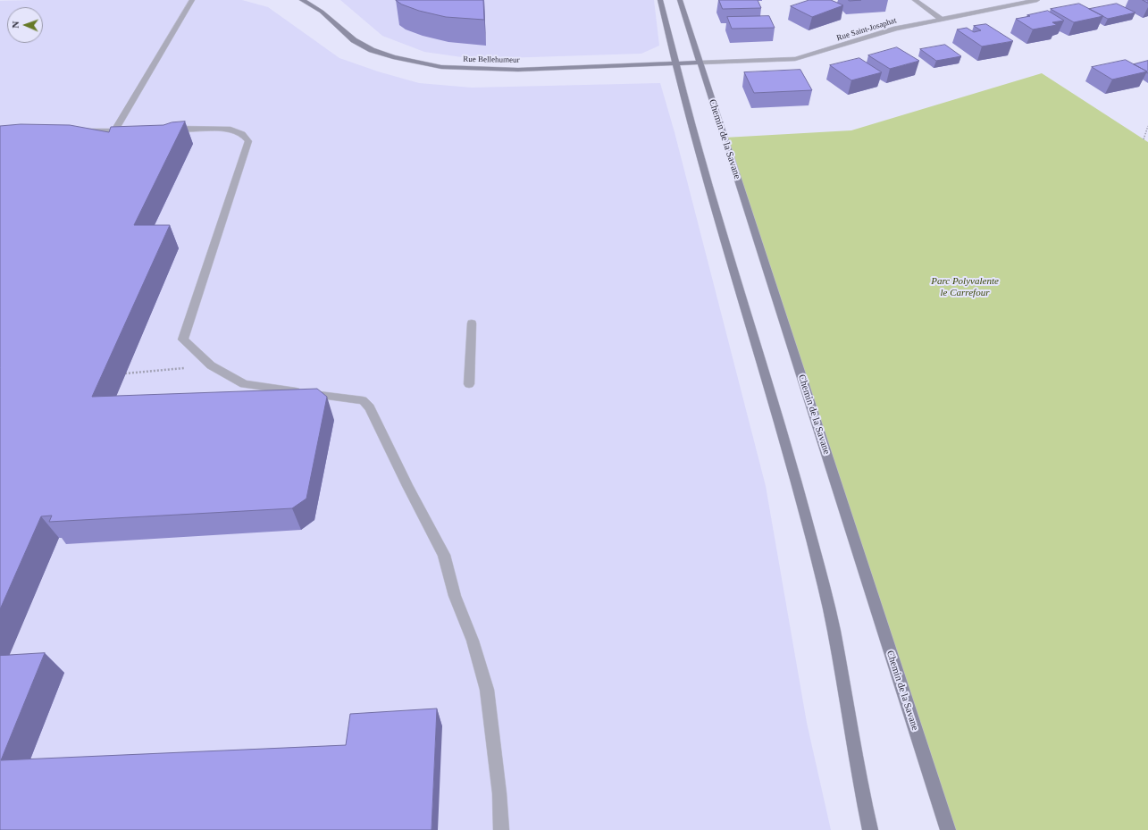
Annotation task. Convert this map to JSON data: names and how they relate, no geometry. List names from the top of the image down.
{
  "streets": {
    "street": ["Rue Saint-Josaphat", "Rue Bellehumeur", "Chemin de la Savane"]
  },
  "crossings": [
    ["Rue Saint-Josaphat", "Rue Bellehumeur"],
    ["Rue Saint-Josaphat", "Chemin de la Savane"],
    ["Rue Bellehumeur", "Chemin de la Savane"]
  ],
  "parks": ["Parc Polyvalente le Carrefour"],
  "north": "left"
}
